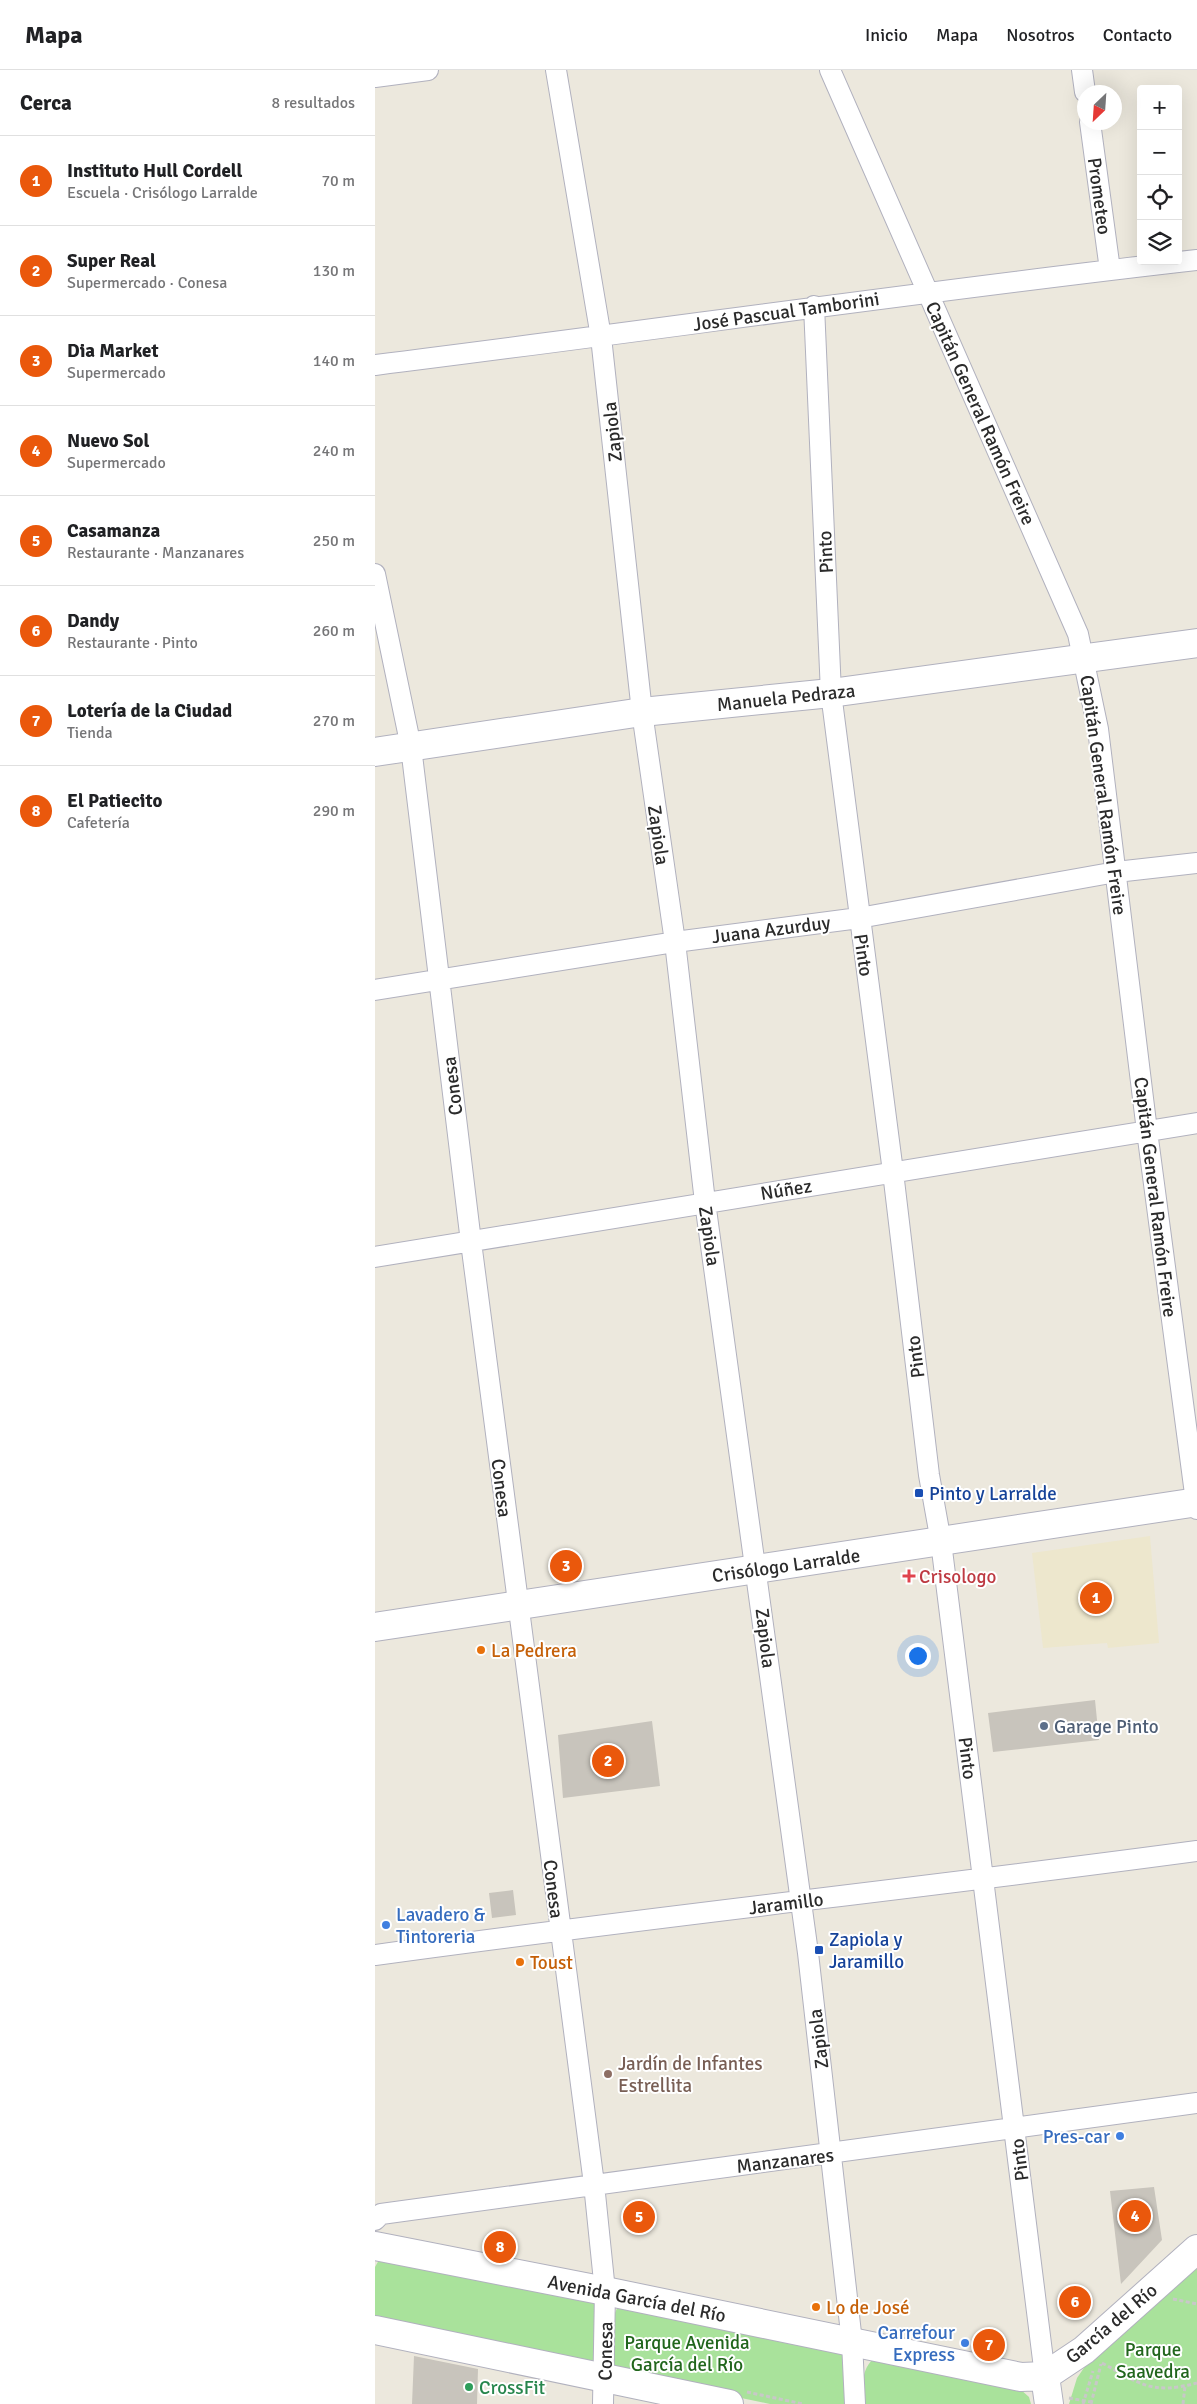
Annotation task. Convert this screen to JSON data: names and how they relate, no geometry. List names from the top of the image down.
{
  "streets": {
    "street": [
      "Prometeo",
      "José Pascual Tamborini",
      "Capitán General Ramón Freire",
      "Zapiola",
      "Pinto",
      "Manuela Pedraza",
      "Juana Azurduy",
      "Conesa",
      "Núñez",
      "Crisólogo Larralde",
      "Jaramillo",
      "Manzanares",
      "Avenida García del Río",
      "García del Río"
    ]
  },
  "crossings": [
    ["Prometeo", "José Pascual Tamborini"],
    ["José Pascual Tamborini", "Capitán General Ramón Freire"],
    ["José Pascual Tamborini", "Zapiola"],
    ["José Pascual Tamborini", "Pinto"],
    ["Capitán General Ramón Freire", "Manuela Pedraza"],
    ["Capitán General Ramón Freire", "Juana Azurduy"],
    ["Capitán General Ramón Freire", "Núñez"],
    ["Capitán General Ramón Freire", "Crisólogo Larralde"],
    ["Zapiola", "Manuela Pedraza"],
    ["Zapiola", "Juana Azurduy"],
    ["Zapiola", "Núñez"],
    ["Zapiola", "Crisólogo Larralde"],
    ["Zapiola", "Jaramillo"],
    ["Zapiola", "Manzanares"],
    ["Zapiola", "Avenida García del Río"],
    ["Pinto", "Manuela Pedraza"],
    ["Pinto", "Juana Azurduy"],
    ["Pinto", "Núñez"],
    ["Pinto", "Crisólogo Larralde"],
    ["Pinto", "Jaramillo"],
    ["Pinto", "Manzanares"],
    ["Pinto", "Avenida García del Río"],
    ["Pinto", "García del Río"],
    ["Manuela Pedraza", "Conesa"],
    ["Juana Azurduy", "Conesa"],
    ["Conesa", "Núñez"],
    ["Conesa", "Crisólogo Larralde"],
    ["Conesa", "Jaramillo"],
    ["Conesa", "Manzanares"],
    ["Conesa", "Avenida García del Río"],
    ["Avenida García del Río", "García del Río"]
  ],
  "parks": ["Parque Avenida García del Río", "Parque Saavedra"],
  "places": {
    "transit": ["Pinto y Larralde", "Zapiola y Jaramillo"],
    "health": ["Crisologo"],
    "other": [
      "La Pedrera",
      "Garage Pinto",
      "Lavadero & Tintoreria",
      "Toust",
      "Jardín de Infantes Estrellita",
      "Pres-car",
      "Lo de José",
      "Carrefour Express",
      "CrossFit"
    ]
  },
  "north": "bottom left",
  "page": {
    "header": "Mapa",
    "nav": [
      "Inicio",
      "Mapa",
      "Nosotros",
      "Contacto"
    ],
    "heading": ["Cerca", "8 resultados"],
    "map_buttons": ["+", "−"],
    "list": [
      {
        "mark": "1",
        "name": "Instituto Hull Cordell",
        "note": "Escuela · Crisólogo Larralde",
        "value": "70 m"
      },
      {
        "mark": "2",
        "name": "Super Real",
        "note": "Supermercado · Conesa",
        "value": "130 m"
      },
      {
        "mark": "3",
        "name": "Dia Market",
        "note": "Supermercado",
        "value": "140 m"
      },
      {
        "mark": "4",
        "name": "Nuevo Sol",
        "note": "Supermercado",
        "value": "240 m"
      },
      {
        "mark": "5",
        "name": "Casamanza",
        "note": "Restaurante · Manzanares",
        "value": "250 m"
      },
      {
        "mark": "6",
        "name": "Dandy",
        "note": "Restaurante · Pinto",
        "value": "260 m"
      },
      {
        "mark": "7",
        "name": "Lotería de la Ciudad",
        "note": "Tienda",
        "value": "270 m"
      },
      {
        "mark": "8",
        "name": "El Patiecito",
        "note": "Cafetería",
        "value": "290 m"
      }
    ],
    "pins": [
      "3",
      "1",
      "2",
      "4",
      "5",
      "8",
      "6",
      "7"
    ]
  }
}
